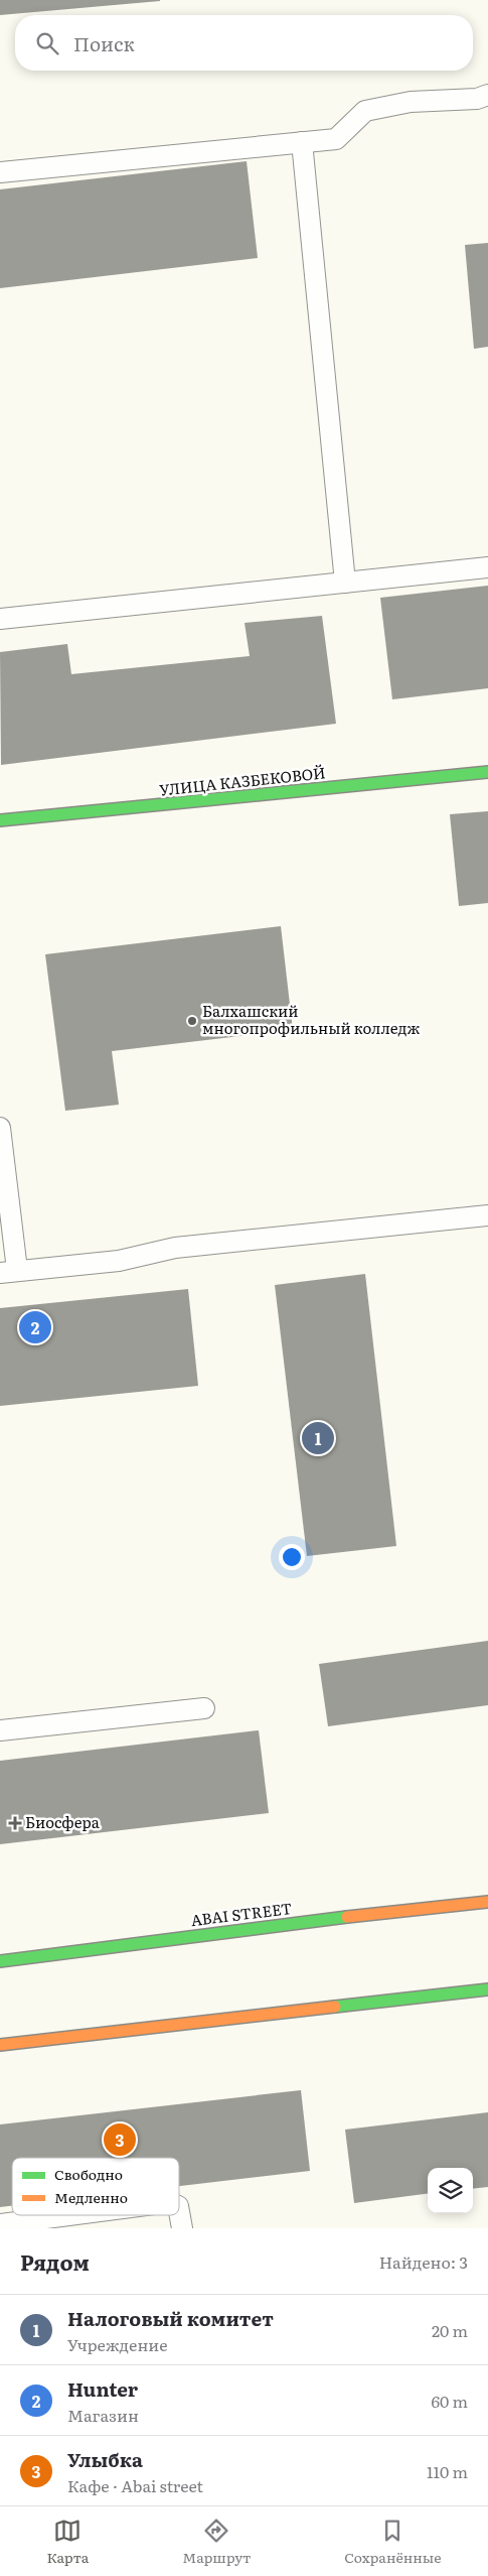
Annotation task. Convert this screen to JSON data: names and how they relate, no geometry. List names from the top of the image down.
{
  "streets": {
    "main road": ["УЛИЦА КАЗБЕКОВОЙ", "ABAI STREET"]
  },
  "places": {
    "other": ["Балхашский многопрофильный колледж"],
    "health": ["Биосфера"]
  },
  "legend": ["Свободно", "Медленно"],
  "page": {
    "search": "Поиск",
    "pins": ["2", "1", "3"],
    "heading": ["Рядом", "Найдено: 3"],
    "list": [
      {
        "mark": "1",
        "name": "Налоговый комитет",
        "note": "Учреждение",
        "value": "20 m"
      },
      {
        "mark": "2",
        "name": "Hunter",
        "note": "Магазин",
        "value": "60 m"
      },
      {
        "mark": "3",
        "name": "Улыбка",
        "note": "Кафе · Abai street",
        "value": "110 m"
      }
    ],
    "nav": ["Карта", "Маршрут", "Сохранённые"]
  }
}
